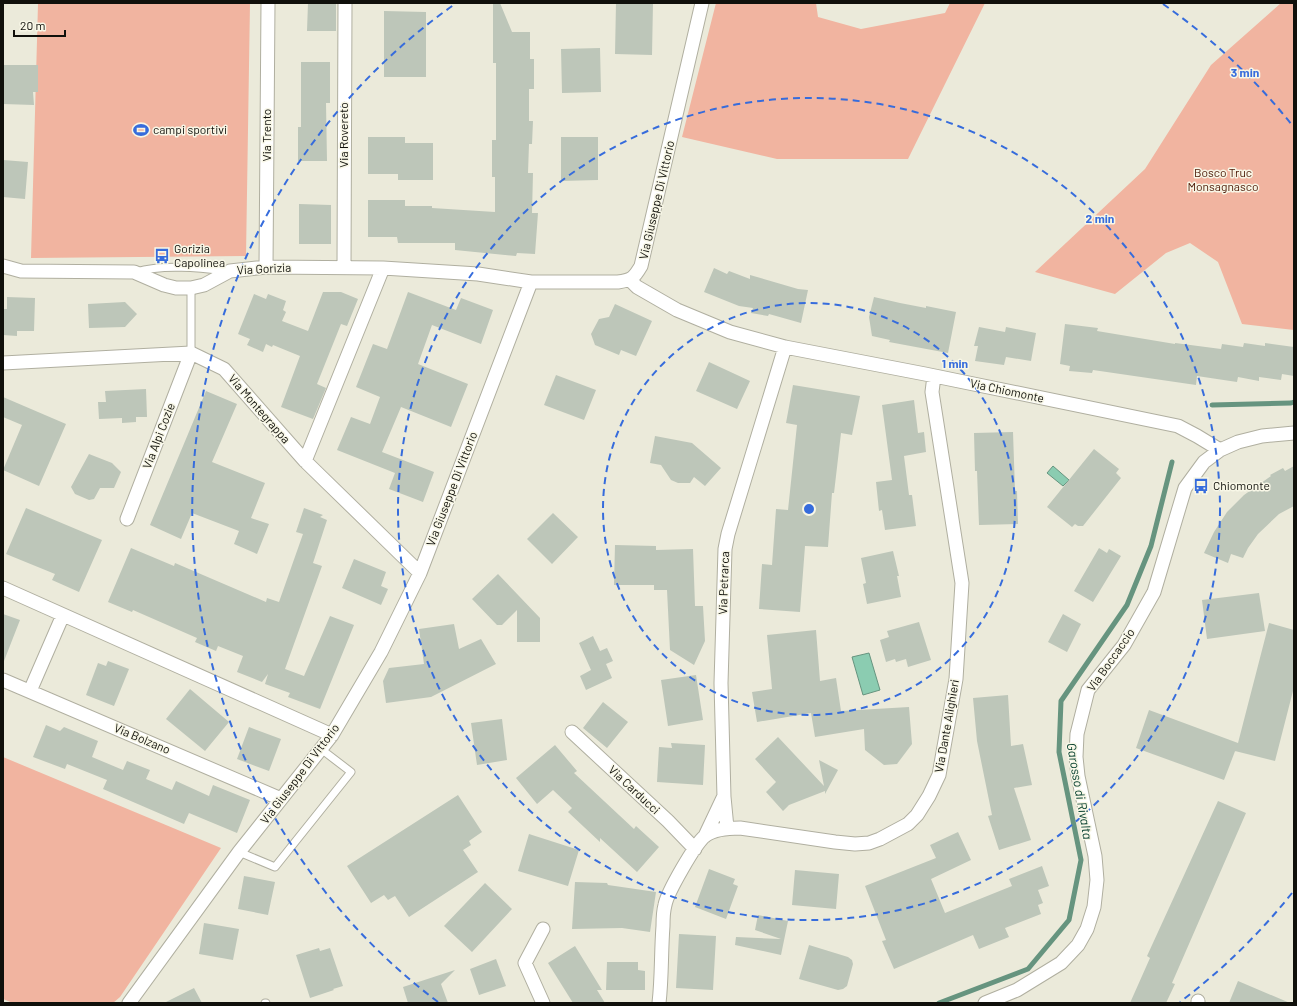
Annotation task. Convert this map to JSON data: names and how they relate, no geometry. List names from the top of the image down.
{
  "streets": {
    "street": [
      "Via Trento",
      "Via Rovereto",
      "Via Giuseppe Di Vittorio",
      "Via Gorizia",
      "Via Chiomonte",
      "Via Montegrappa",
      "Via Alpi Cozie",
      "Via Petrarca",
      "Via Boccaccio",
      "Via Dante Alighieri",
      "Via Bolzano",
      "Via Carducci"
    ]
  },
  "crossings": [
    ["Via Trento", "Via Gorizia"],
    ["Via Rovereto", "Via Gorizia"],
    ["Via Giuseppe Di Vittorio", "Via Gorizia"],
    ["Via Giuseppe Di Vittorio", "Via Chiomonte"],
    ["Via Giuseppe Di Vittorio", "Via Montegrappa"],
    ["Via Giuseppe Di Vittorio", "Via Bolzano"],
    ["Via Chiomonte", "Via Petrarca"],
    ["Via Chiomonte", "Via Boccaccio"],
    ["Via Chiomonte", "Via Dante Alighieri"],
    ["Via Montegrappa", "Via Alpi Cozie"],
    ["Via Petrarca", "Via Dante Alighieri"],
    ["Via Dante Alighieri", "Via Carducci"]
  ],
  "water": ["Garosso di Rivalta"],
  "parks": ["Bosco Truc Monsagnasco"],
  "places": {
    "sports": ["campi sportivi"],
    "bus stop": ["Gorizia Capolinea", "Chiomonte"]
  },
  "scale_bar": "20 m",
  "rings": ["3 min", "2 min", "1 min"]
}
